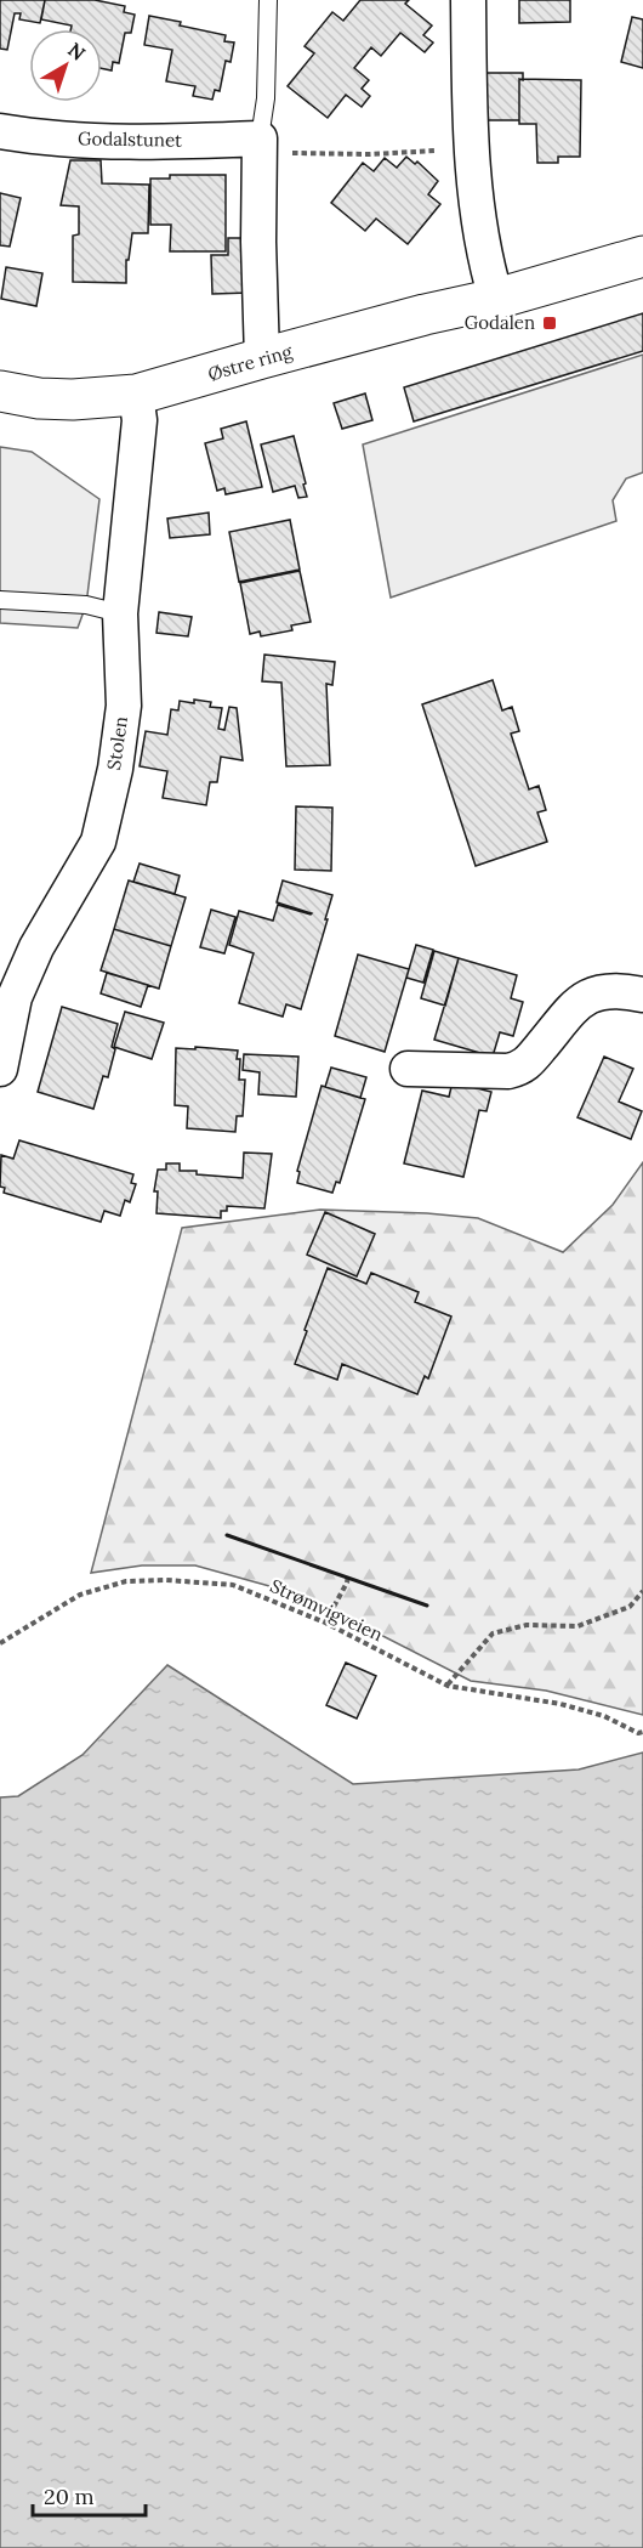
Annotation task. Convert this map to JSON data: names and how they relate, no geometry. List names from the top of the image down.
{
  "streets": {
    "street": ["Godalstunet", "Østre ring", "Stolen"],
    "path": ["Strømvigveien"]
  },
  "crossings": [
    ["Østre ring", "Stolen"]
  ],
  "places": {
    "transit": ["Godalen"]
  },
  "scale_bar": "20 m",
  "north": "top right"
}
